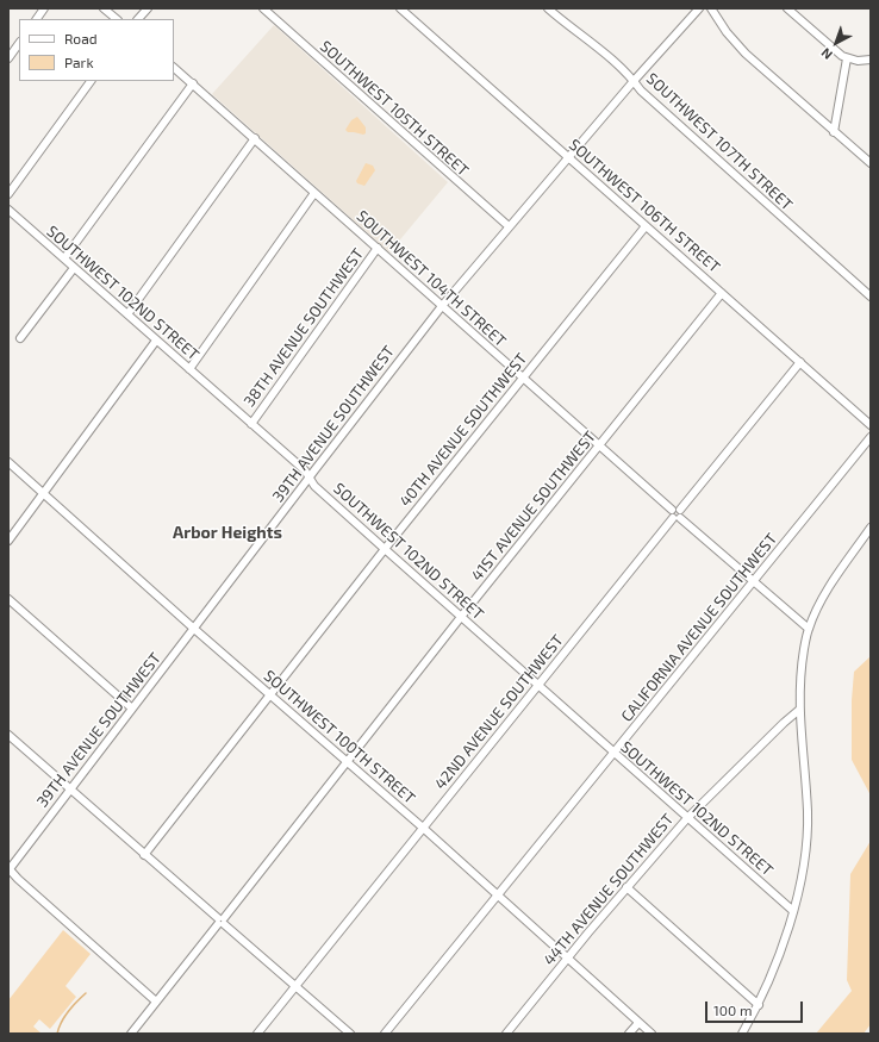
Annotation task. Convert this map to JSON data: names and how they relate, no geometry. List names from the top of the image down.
{
  "streets": {
    "street": [
      "SOUTHWEST 105TH STREET",
      "SOUTHWEST 107TH STREET",
      "SOUTHWEST 106TH STREET",
      "SOUTHWEST 104TH STREET",
      "SOUTHWEST 102ND STREET",
      "38TH AVENUE SOUTHWEST",
      "39TH AVENUE SOUTHWEST",
      "40TH AVENUE SOUTHWEST",
      "41ST AVENUE SOUTHWEST",
      "CALIFORNIA AVENUE SOUTHWEST",
      "42ND AVENUE SOUTHWEST",
      "SOUTHWEST 100TH STREET",
      "44TH AVENUE SOUTHWEST"
    ]
  },
  "crossings": [
    ["SOUTHWEST 105TH STREET", "39TH AVENUE SOUTHWEST"],
    ["SOUTHWEST 107TH STREET", "39TH AVENUE SOUTHWEST"],
    ["SOUTHWEST 106TH STREET", "39TH AVENUE SOUTHWEST"],
    ["SOUTHWEST 106TH STREET", "40TH AVENUE SOUTHWEST"],
    ["SOUTHWEST 106TH STREET", "41ST AVENUE SOUTHWEST"],
    ["SOUTHWEST 106TH STREET", "42ND AVENUE SOUTHWEST"],
    ["SOUTHWEST 104TH STREET", "38TH AVENUE SOUTHWEST"],
    ["SOUTHWEST 104TH STREET", "39TH AVENUE SOUTHWEST"],
    ["SOUTHWEST 104TH STREET", "40TH AVENUE SOUTHWEST"],
    ["SOUTHWEST 104TH STREET", "41ST AVENUE SOUTHWEST"],
    ["SOUTHWEST 104TH STREET", "CALIFORNIA AVENUE SOUTHWEST"],
    ["SOUTHWEST 104TH STREET", "42ND AVENUE SOUTHWEST"],
    ["SOUTHWEST 102ND STREET", "38TH AVENUE SOUTHWEST"],
    ["SOUTHWEST 102ND STREET", "39TH AVENUE SOUTHWEST"],
    ["SOUTHWEST 102ND STREET", "40TH AVENUE SOUTHWEST"],
    ["SOUTHWEST 102ND STREET", "41ST AVENUE SOUTHWEST"],
    ["SOUTHWEST 102ND STREET", "CALIFORNIA AVENUE SOUTHWEST"],
    ["SOUTHWEST 102ND STREET", "42ND AVENUE SOUTHWEST"],
    ["SOUTHWEST 102ND STREET", "44TH AVENUE SOUTHWEST"],
    ["39TH AVENUE SOUTHWEST", "SOUTHWEST 100TH STREET"],
    ["40TH AVENUE SOUTHWEST", "SOUTHWEST 100TH STREET"],
    ["41ST AVENUE SOUTHWEST", "SOUTHWEST 100TH STREET"],
    ["CALIFORNIA AVENUE SOUTHWEST", "SOUTHWEST 100TH STREET"],
    ["42ND AVENUE SOUTHWEST", "SOUTHWEST 100TH STREET"],
    ["SOUTHWEST 100TH STREET", "44TH AVENUE SOUTHWEST"]
  ],
  "districts": ["Arbor Heights"],
  "legend": ["Road", "Park"],
  "scale_bar": "100 m",
  "north": "bottom left"
}
